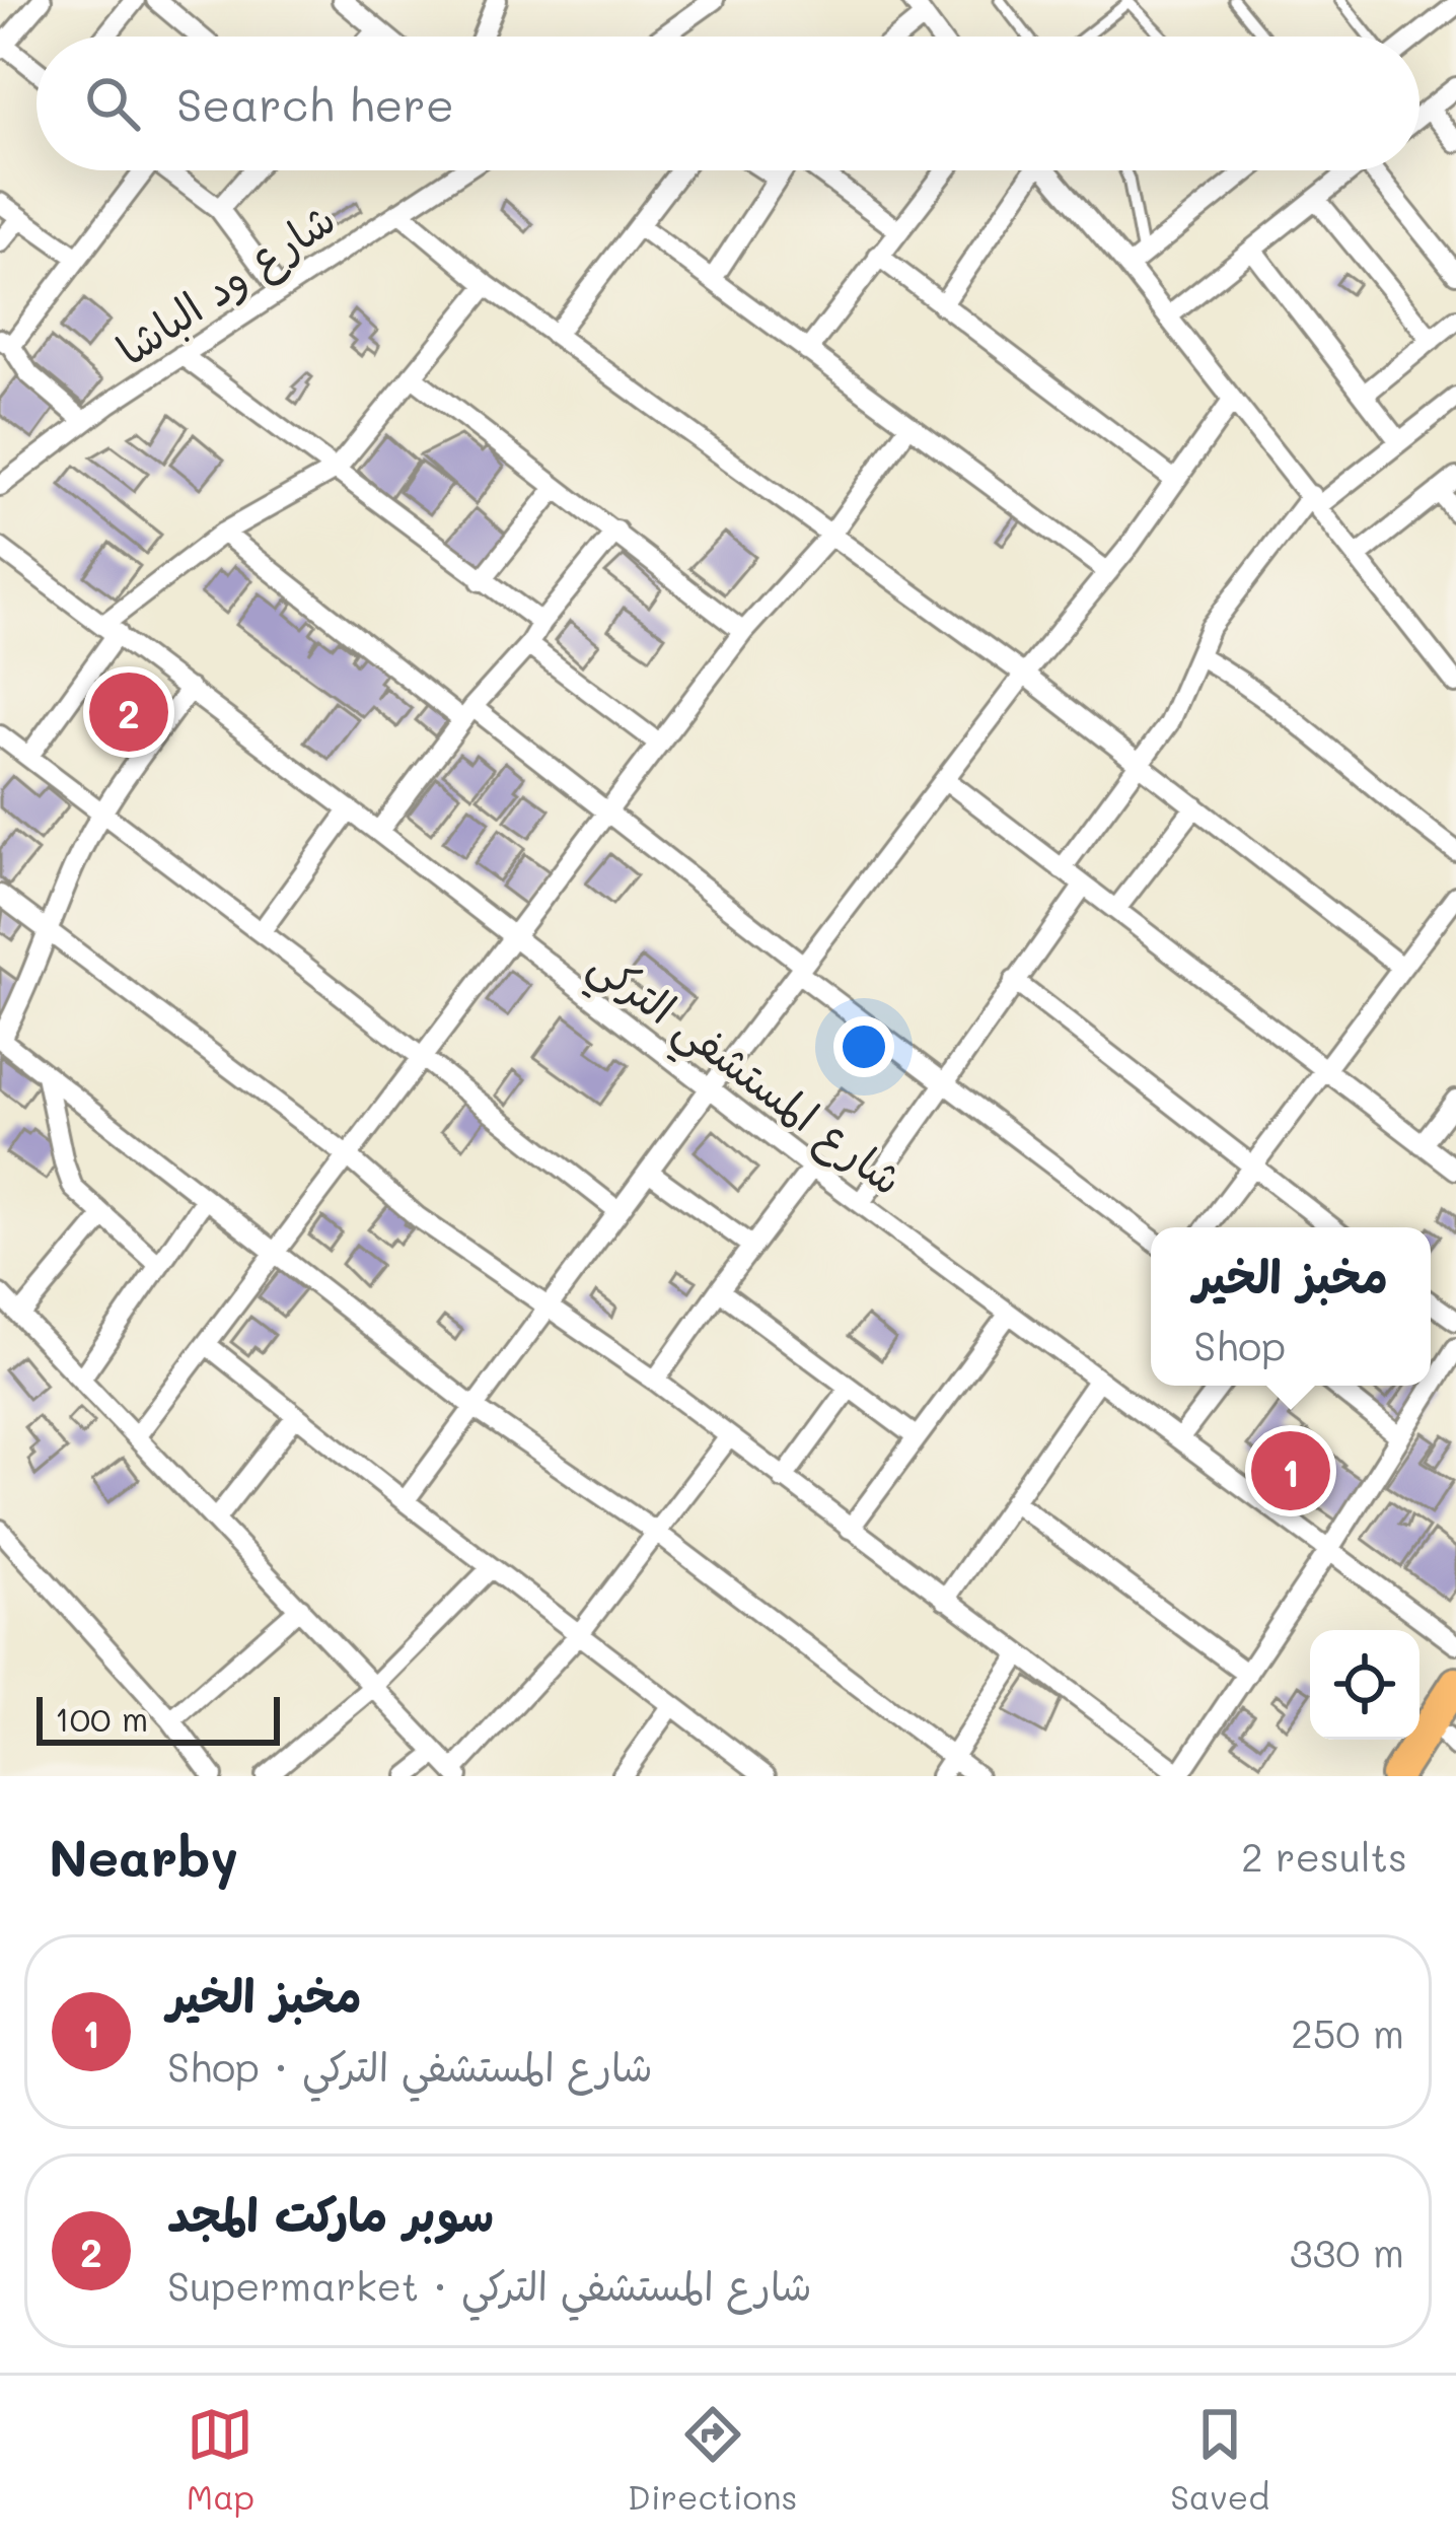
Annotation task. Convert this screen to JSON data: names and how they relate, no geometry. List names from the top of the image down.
{
  "streets": {
    "street": ["شارع ود الباشا", "شارع المستشفي التركي"]
  },
  "scale_bar": "100 m",
  "page": {
    "search": "Search here",
    "pins": ["2", "1"],
    "popup": ["مخبز الخير", "Shop"],
    "scale": "100 m",
    "heading": ["Nearby", "2 results"],
    "list": [
      {
        "mark": "1",
        "name": "مخبز الخير",
        "note": "Shop · شارع المستشفي التركي",
        "value": "250 m"
      },
      {
        "mark": "2",
        "name": "سوبر ماركت المجد",
        "note": "Supermarket · شارع المستشفي التركي",
        "value": "330 m"
      }
    ],
    "nav": ["Map", "Directions", "Saved"]
  }
}
